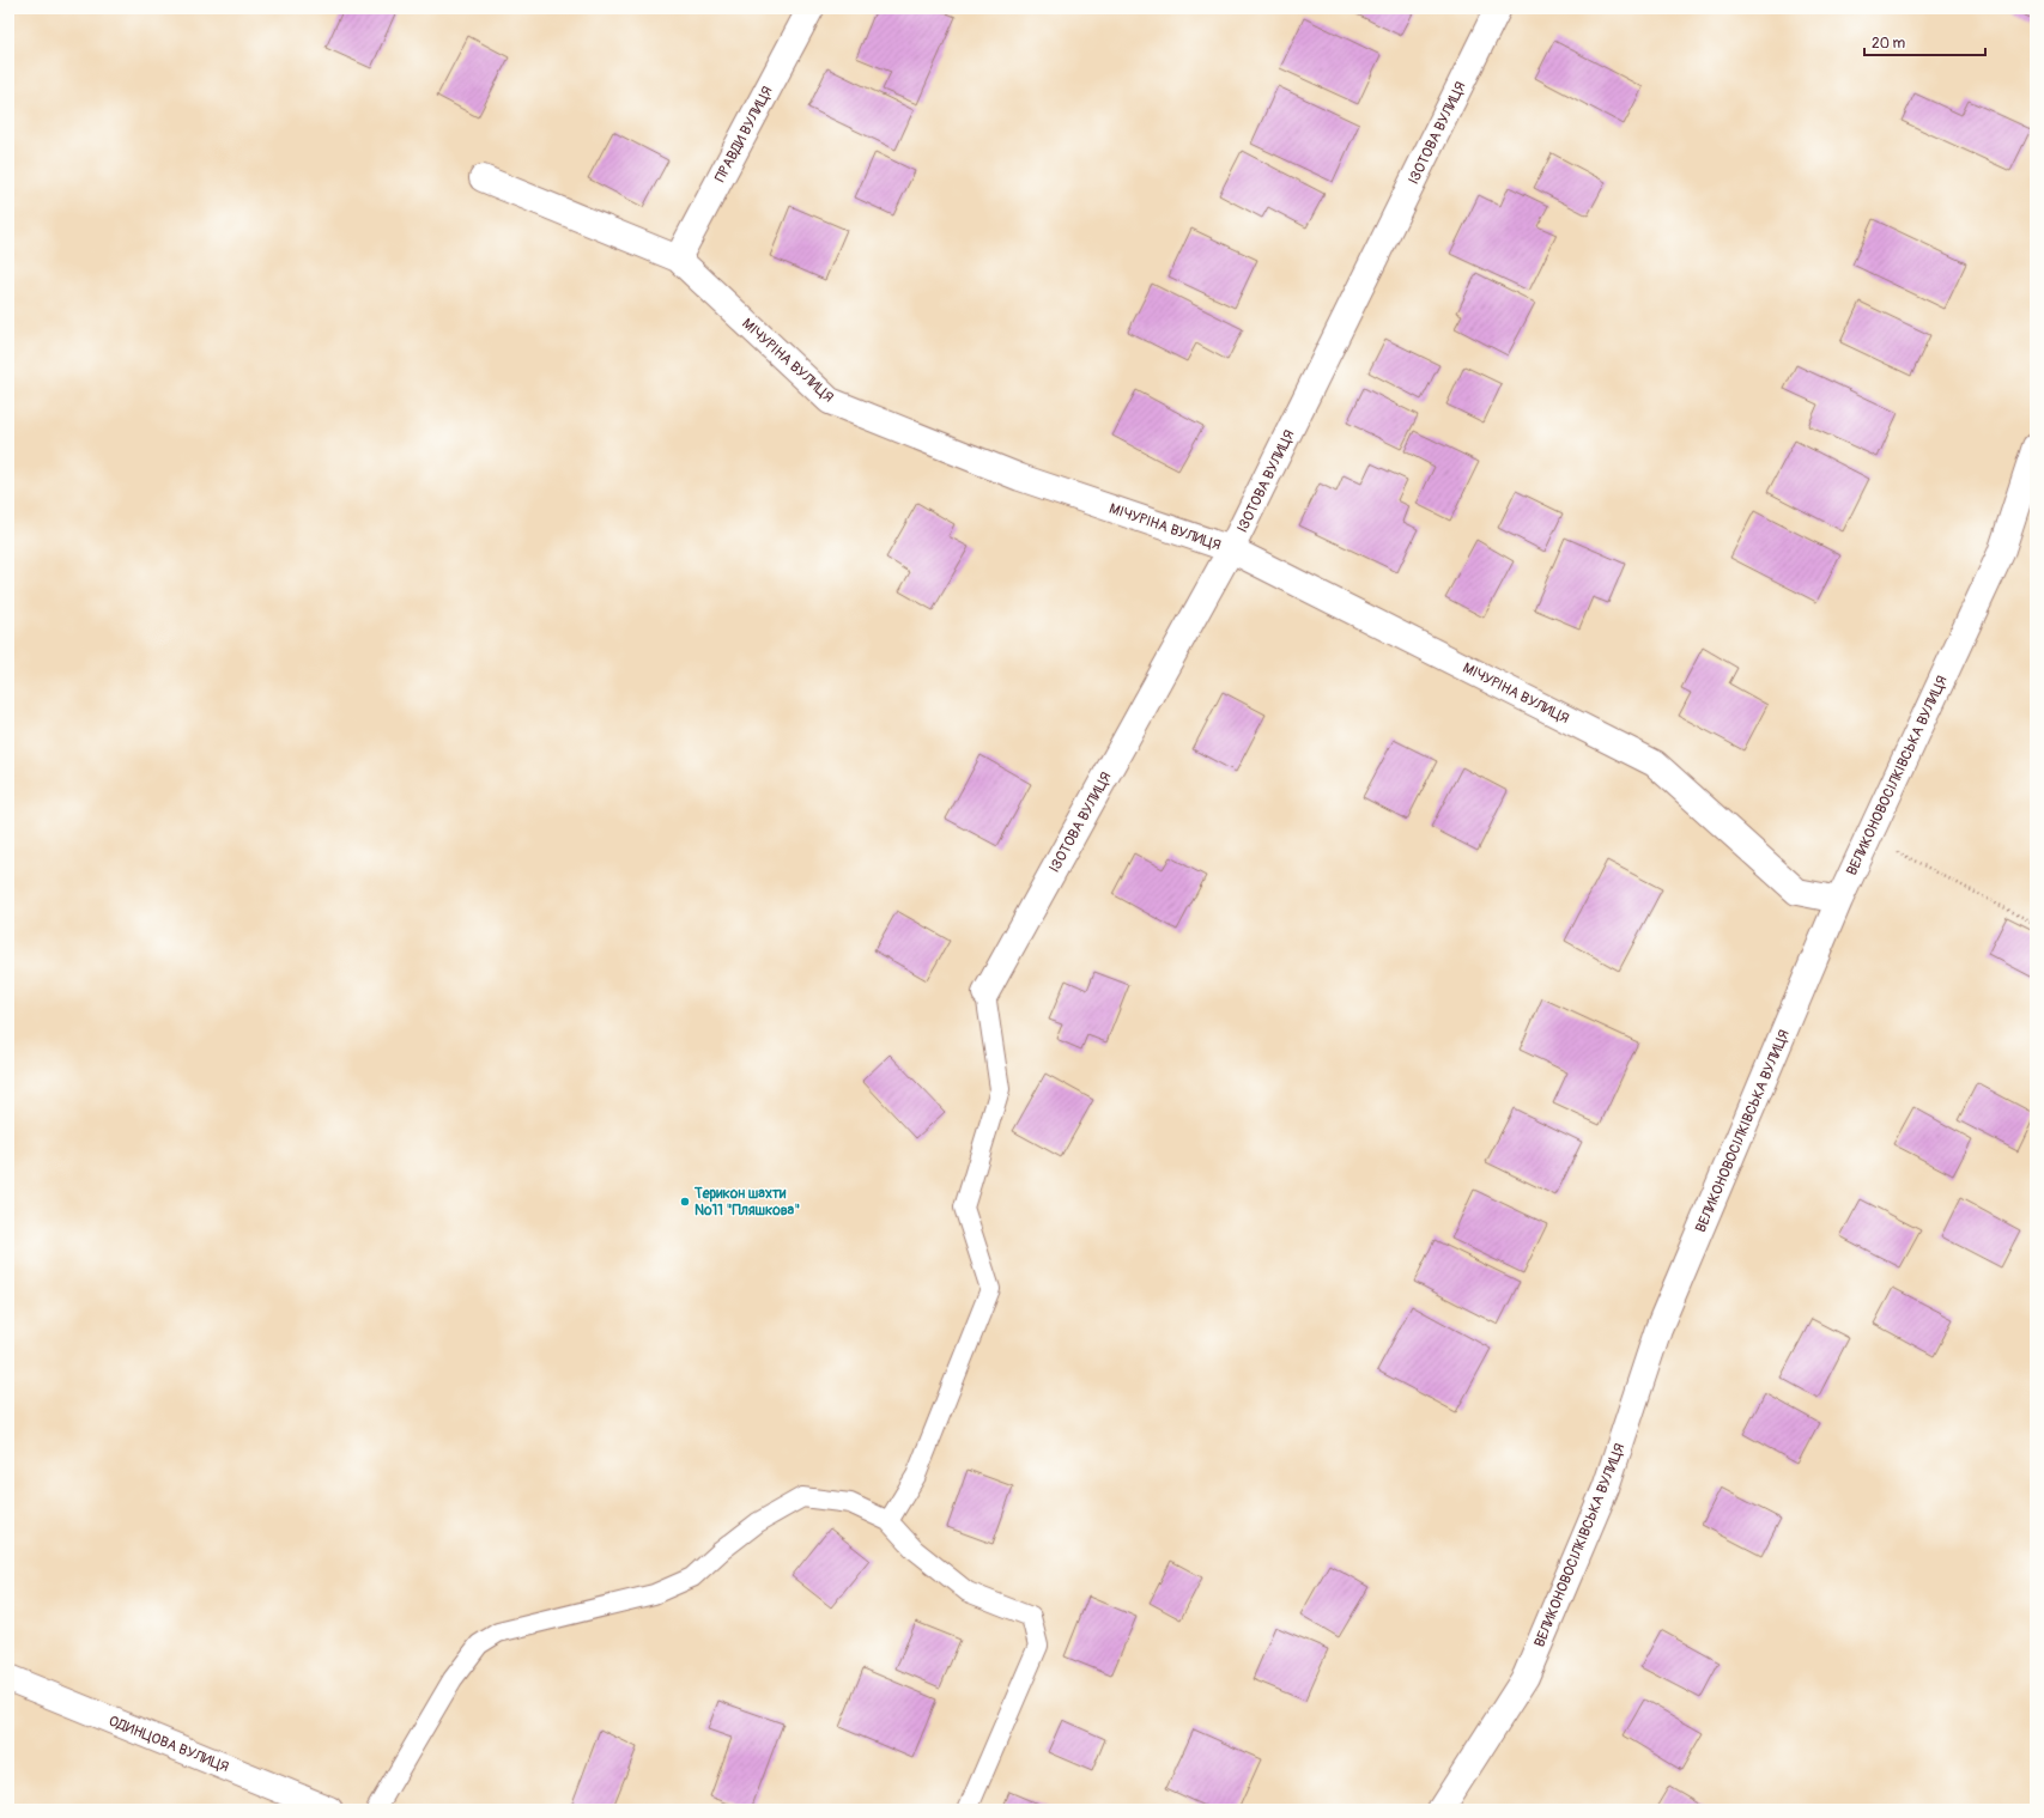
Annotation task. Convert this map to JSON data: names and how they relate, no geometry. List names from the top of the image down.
{
  "streets": {
    "street": [
      "ІЗОТОВА ВУЛИЦЯ",
      "ПРАВДИ ВУЛИЦЯ",
      "МІЧУРІНА ВУЛИЦЯ",
      "ВЕЛИКОНОВОСІЛКІВСЬКА ВУЛИЦЯ",
      "ОДИНЦОВА ВУЛИЦЯ"
    ]
  },
  "crossings": [
    ["ІЗОТОВА ВУЛИЦЯ", "МІЧУРІНА ВУЛИЦЯ"],
    ["ПРАВДИ ВУЛИЦЯ", "МІЧУРІНА ВУЛИЦЯ"],
    ["МІЧУРІНА ВУЛИЦЯ", "ВЕЛИКОНОВОСІЛКІВСЬКА ВУЛИЦЯ"]
  ],
  "places": ["Терикон шахти №11 \"Пляшкова\""],
  "scale_bar": "20 m"
}
